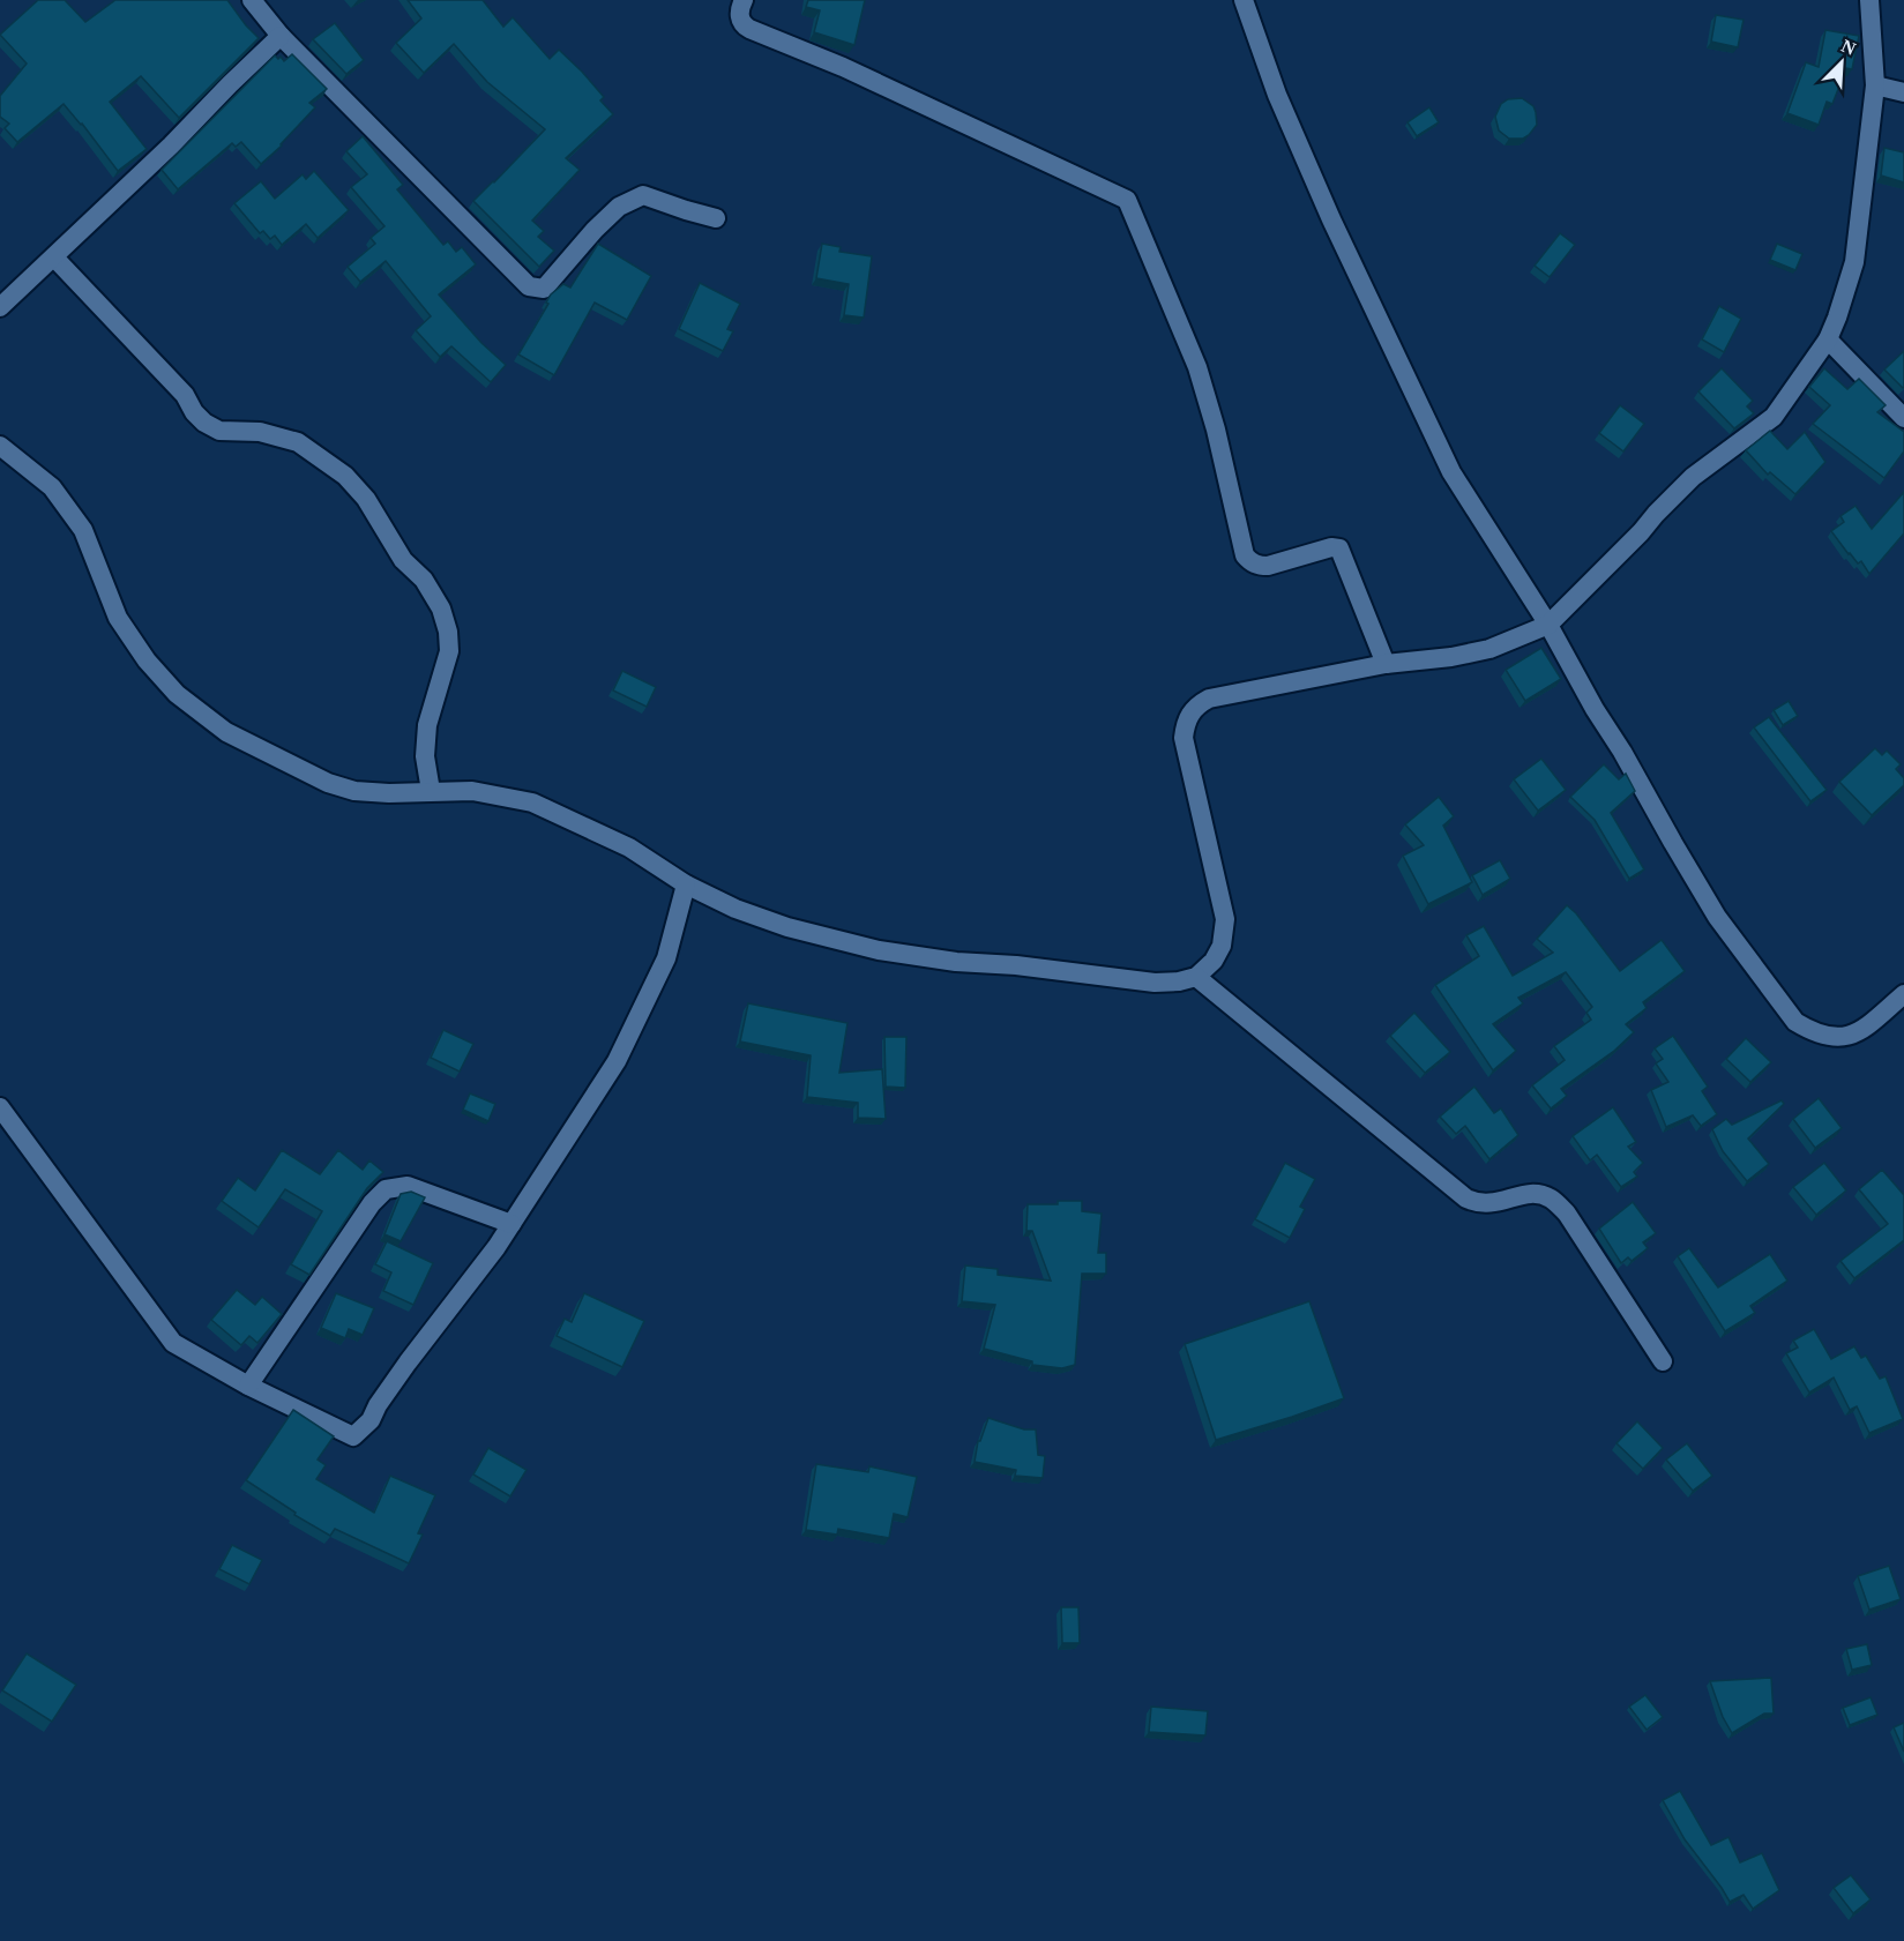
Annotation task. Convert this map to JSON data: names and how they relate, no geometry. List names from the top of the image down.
{
  "north": "top right"
}
